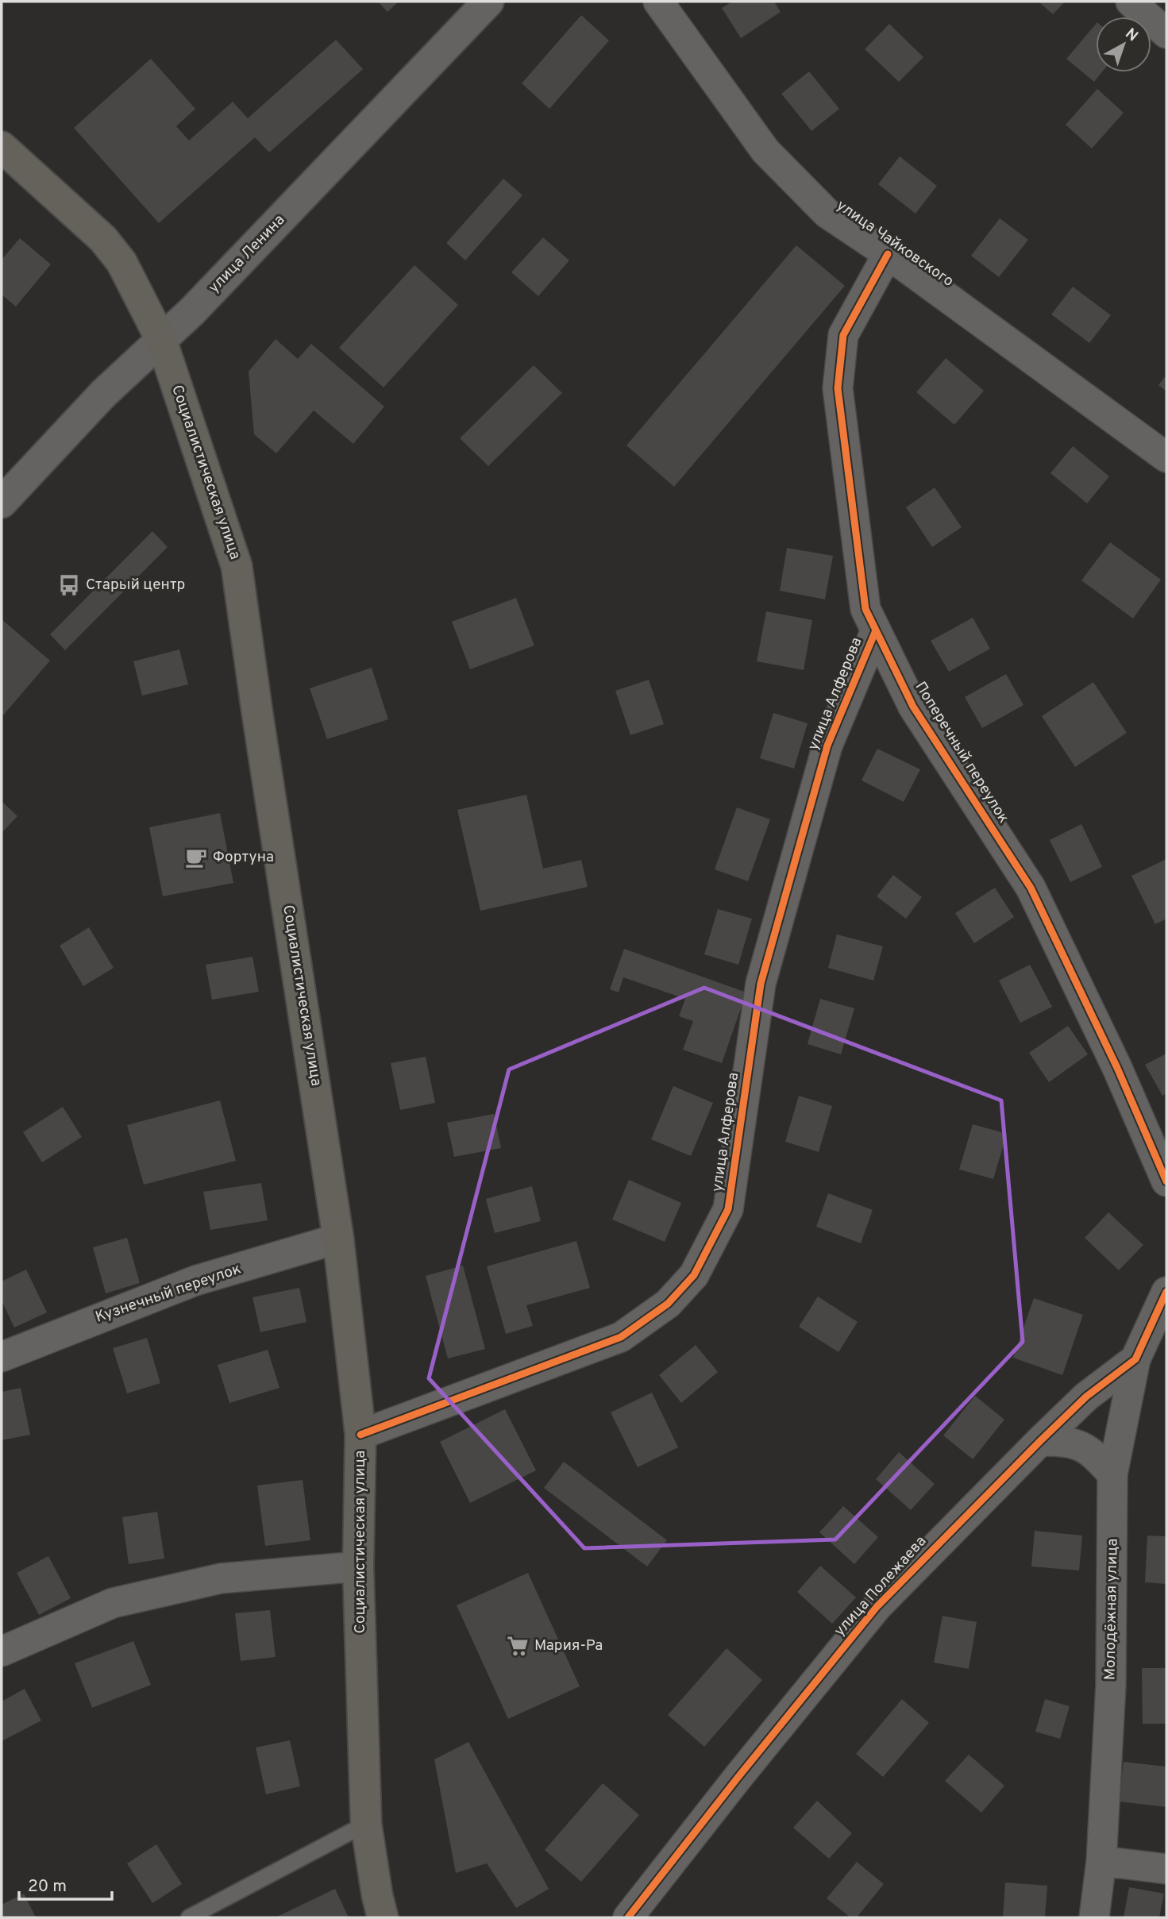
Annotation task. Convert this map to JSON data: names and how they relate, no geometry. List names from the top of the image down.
{
  "streets": {
    "main road": ["Социалистическая улица"],
    "street": [
      "улица Чайковского",
      "улица Ленина",
      "улица Алферова",
      "Поперечный переулок",
      "Кузнечный переулок",
      "улица Полежаева",
      "Молодёжная улица"
    ]
  },
  "crossings": [
    ["улица Чайковского", "Поперечный переулок"],
    ["улица Ленина", "Социалистическая улица"],
    ["Социалистическая улица", "улица Алферова"],
    ["Социалистическая улица", "Кузнечный переулок"],
    ["улица Алферова", "Поперечный переулок"],
    ["улица Полежаева", "Молодёжная улица"]
  ],
  "places": {
    "bus stop": ["Старый центр"],
    "cafe": ["Фортуна"],
    "supermarket": ["Мария-Ра"]
  },
  "scale_bar": "20 m",
  "north": "top right"
}
